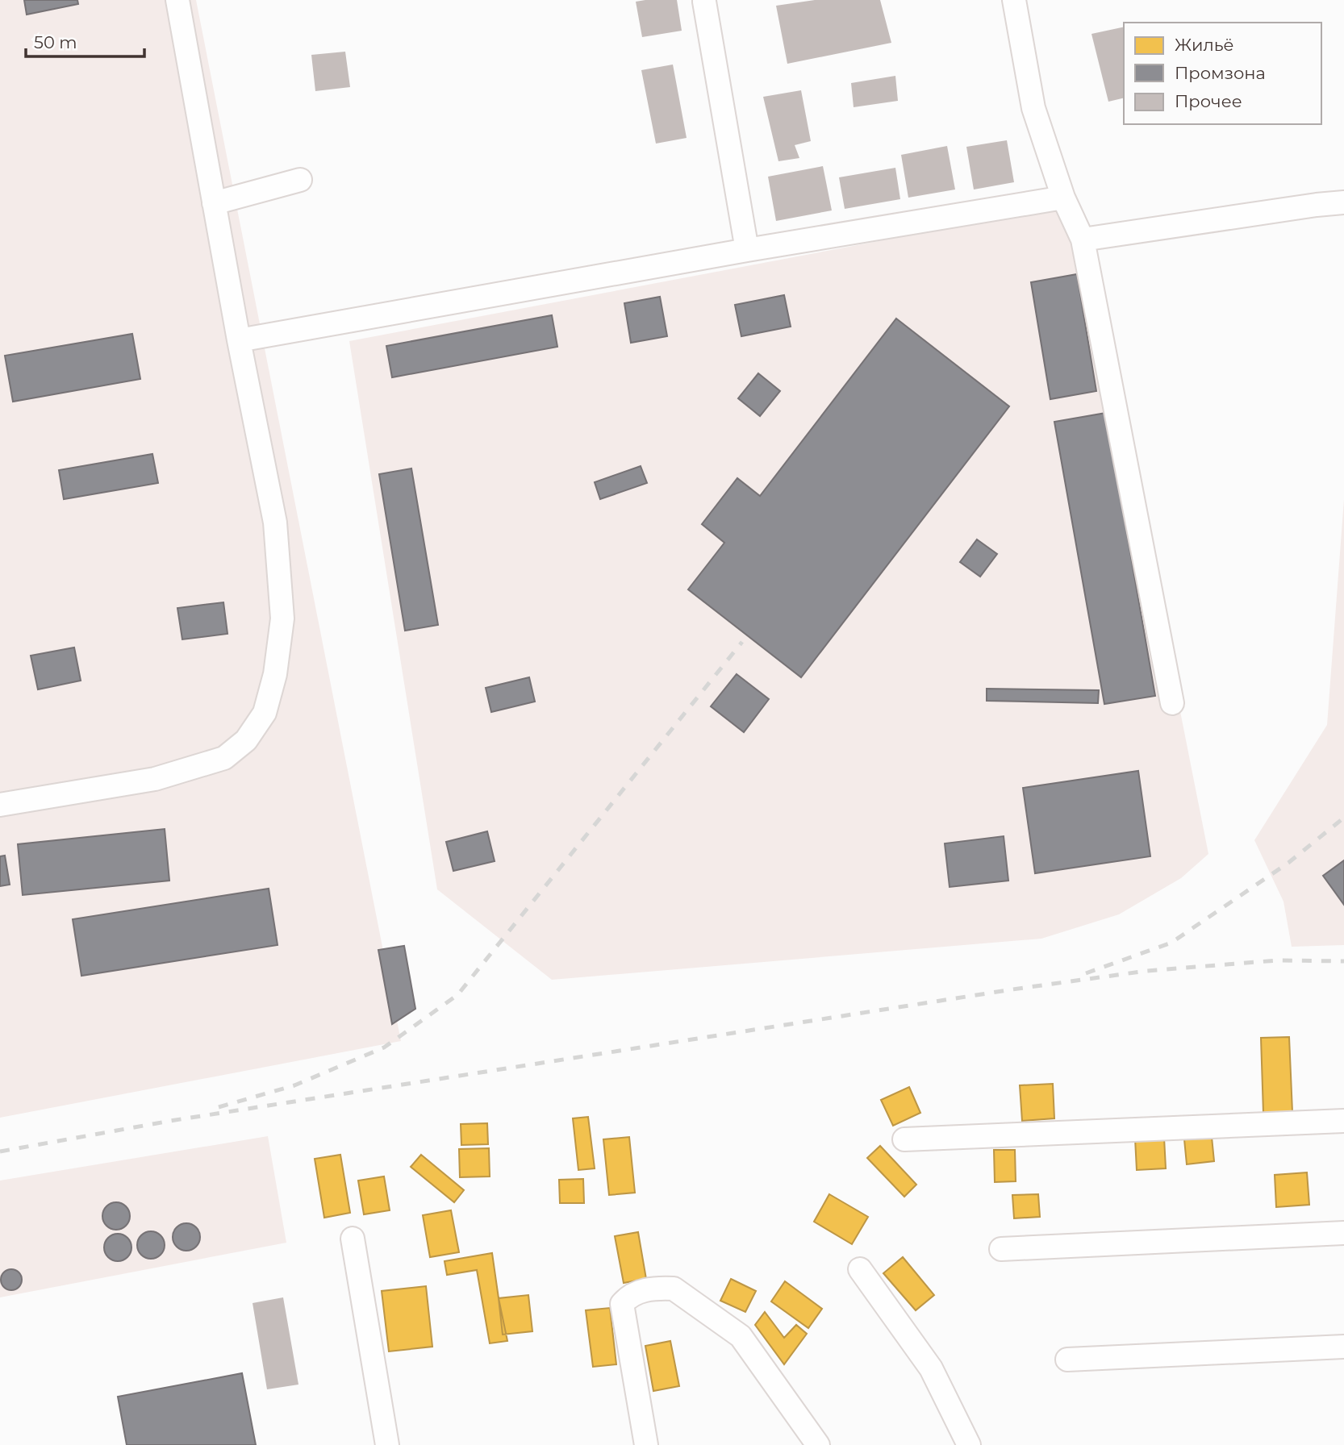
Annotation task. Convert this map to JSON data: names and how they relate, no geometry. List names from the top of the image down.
{
  "legend": ["Жильё", "Промзона", "Прочее"],
  "scale_bar": "50 m"
}
